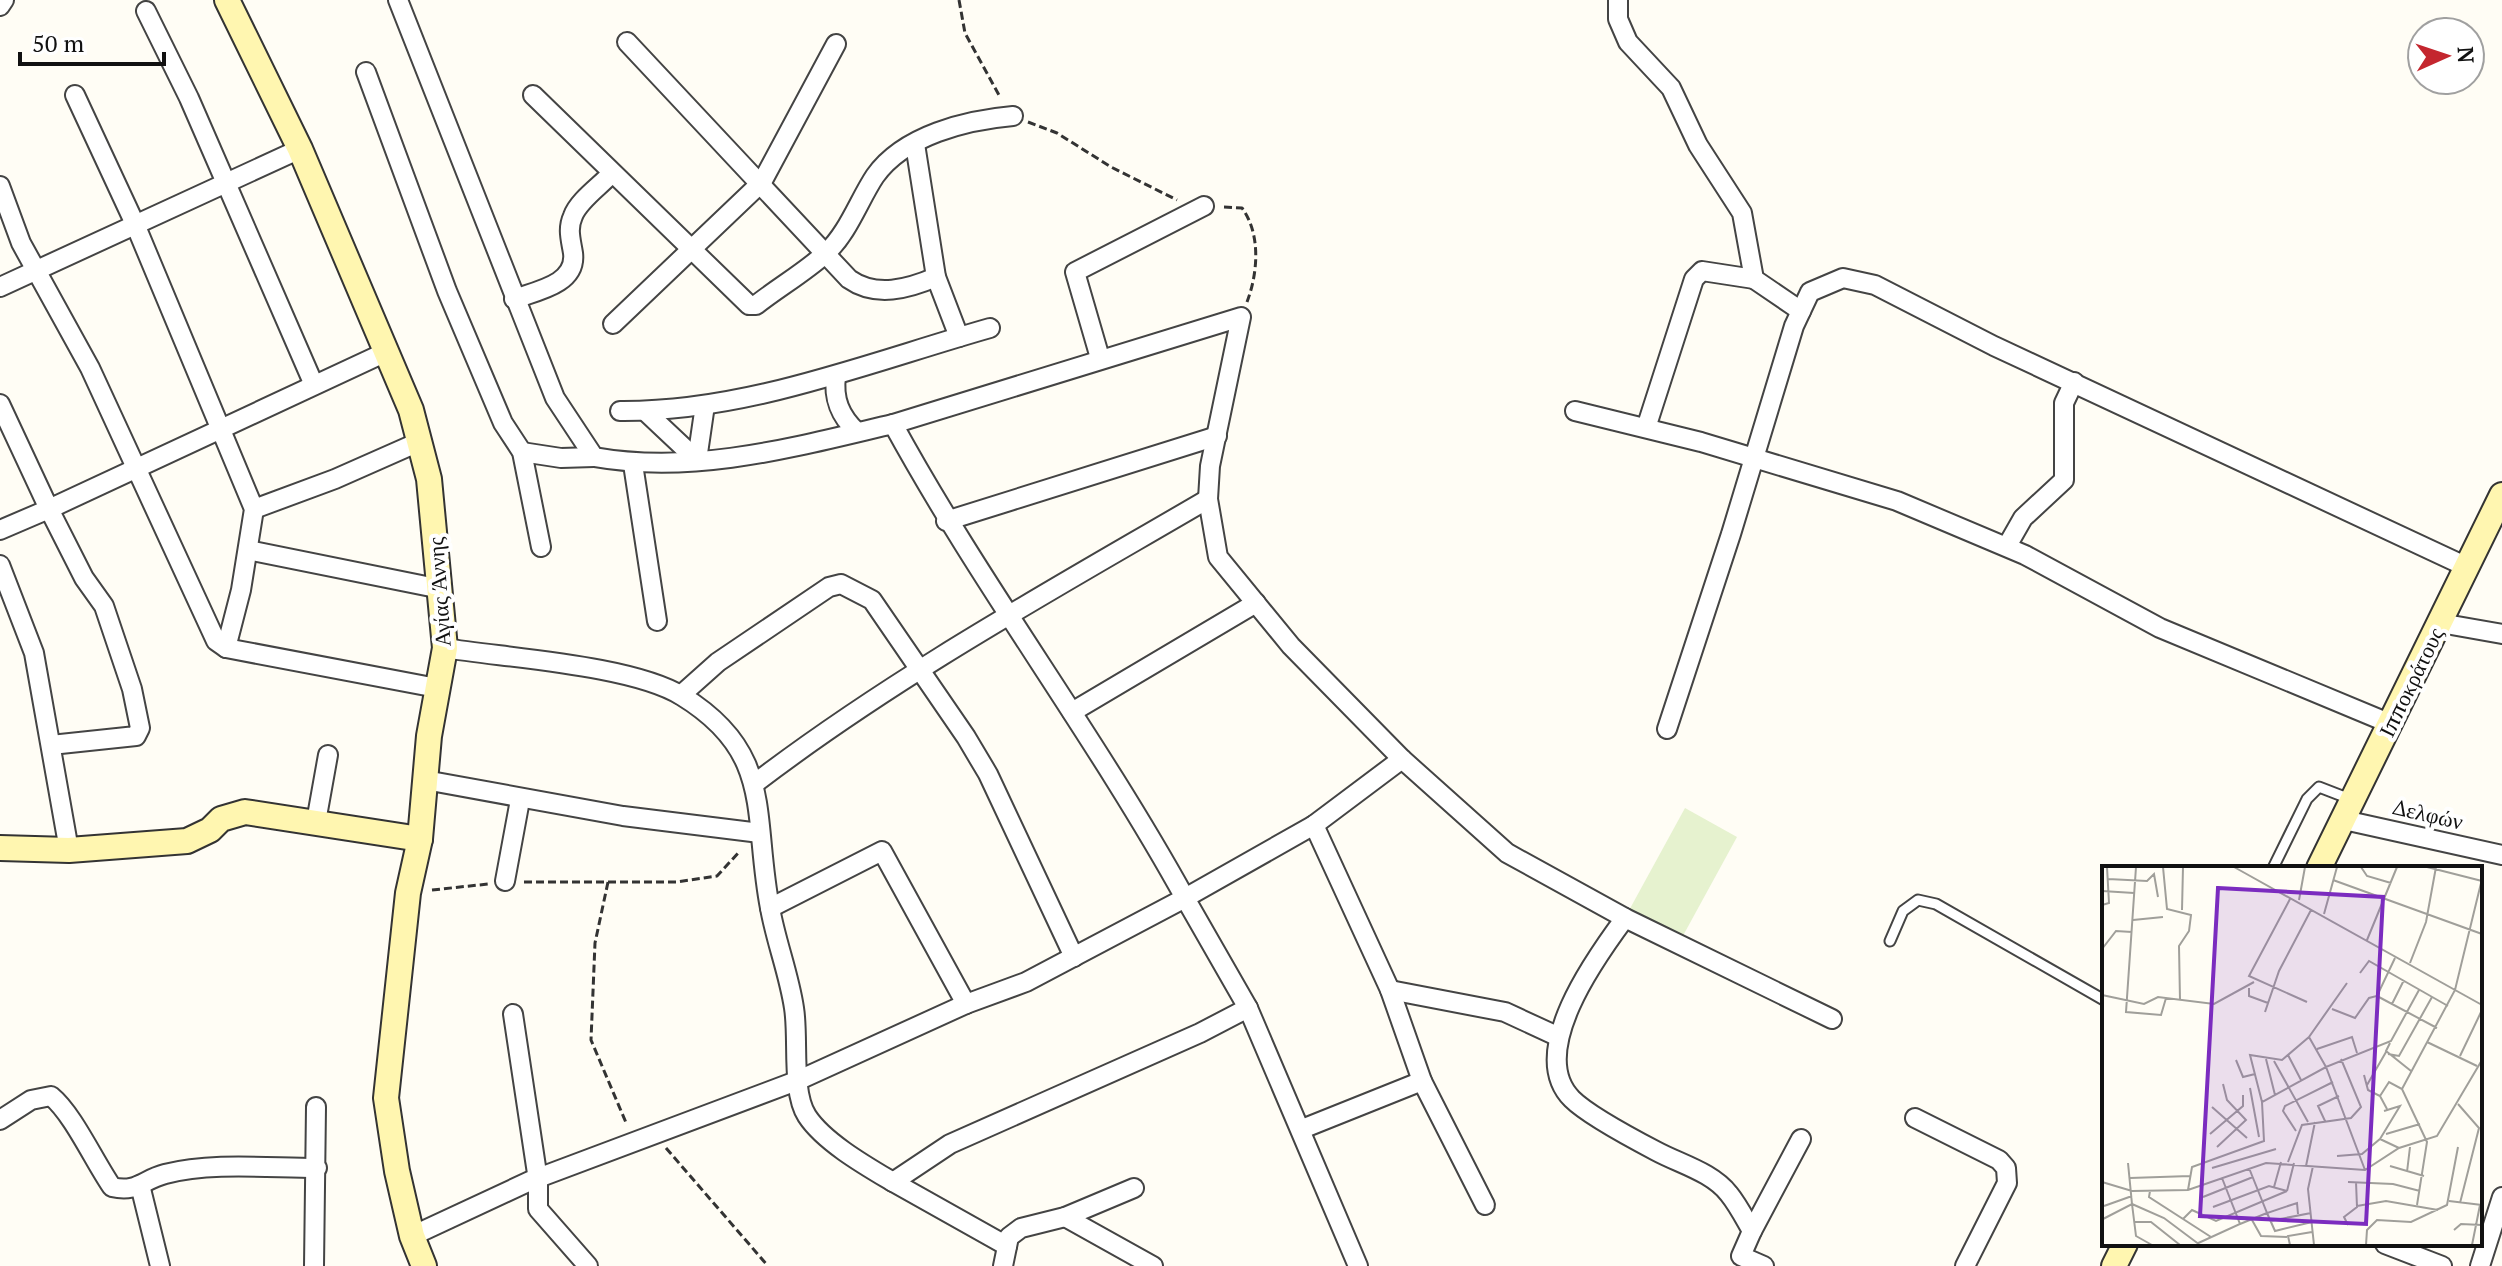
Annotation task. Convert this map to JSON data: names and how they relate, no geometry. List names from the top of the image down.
{
  "streets": {
    "street": ["Αγίας Άννης", "Ιπποκράτους", "Δελφών"]
  },
  "crossings": [
    ["Ιπποκράτους", "Δελφών"]
  ],
  "scale_bar": "50 m",
  "north": "right"
}
